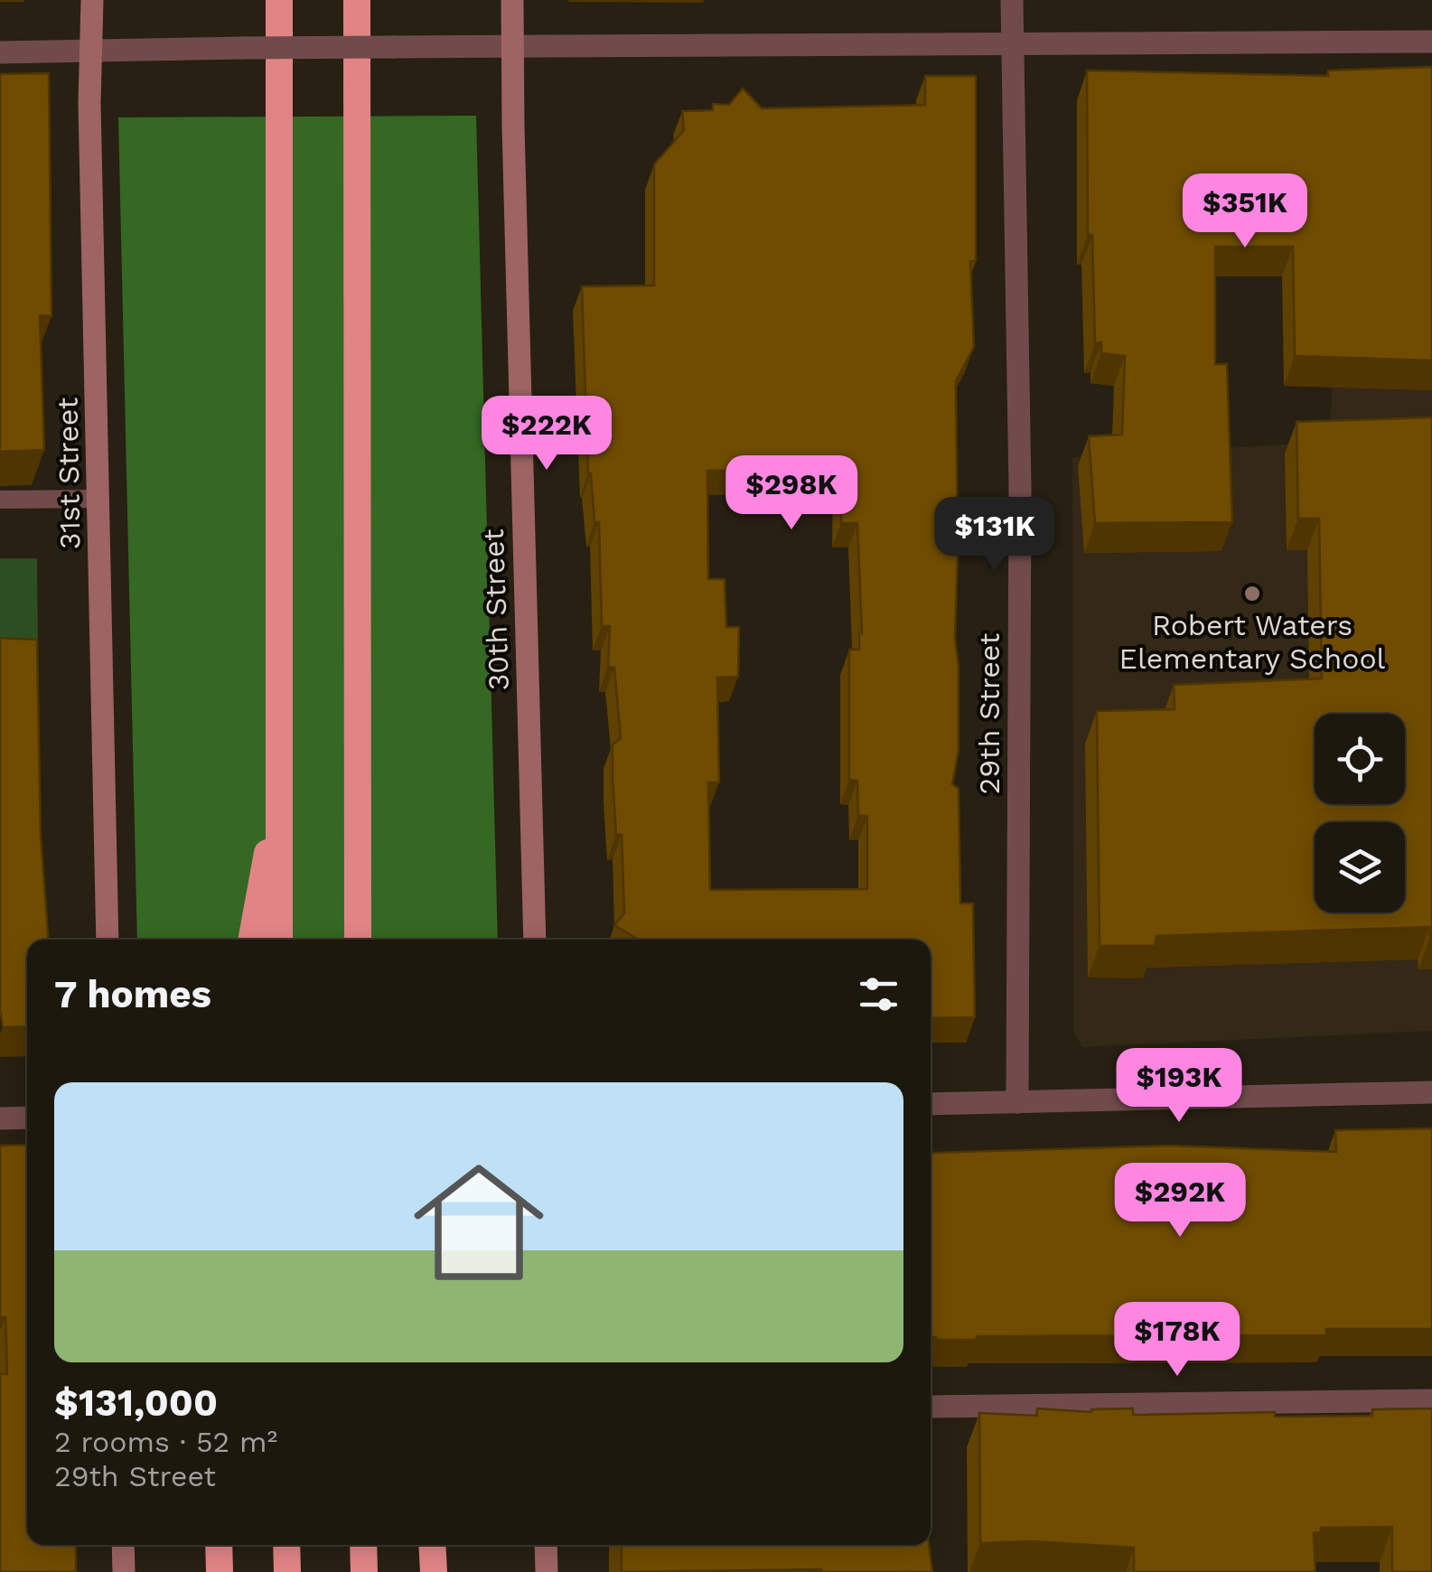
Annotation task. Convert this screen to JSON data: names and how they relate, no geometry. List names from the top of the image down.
{
  "streets": {
    "main road": ["31st Street", "30th Street"],
    "street": ["29th Street"]
  },
  "places": ["Robert Waters Elementary School"],
  "page": {
    "price": [
      "$351K",
      "$222K",
      "$298K",
      "$131K",
      "$193K",
      "$292K",
      "$178K"
    ],
    "heading": "7 homes",
    "list": [
      {
        "name": "$131,000",
        "note": "2 rooms · 52 m² · 29th Street"
      }
    ]
  }
}
